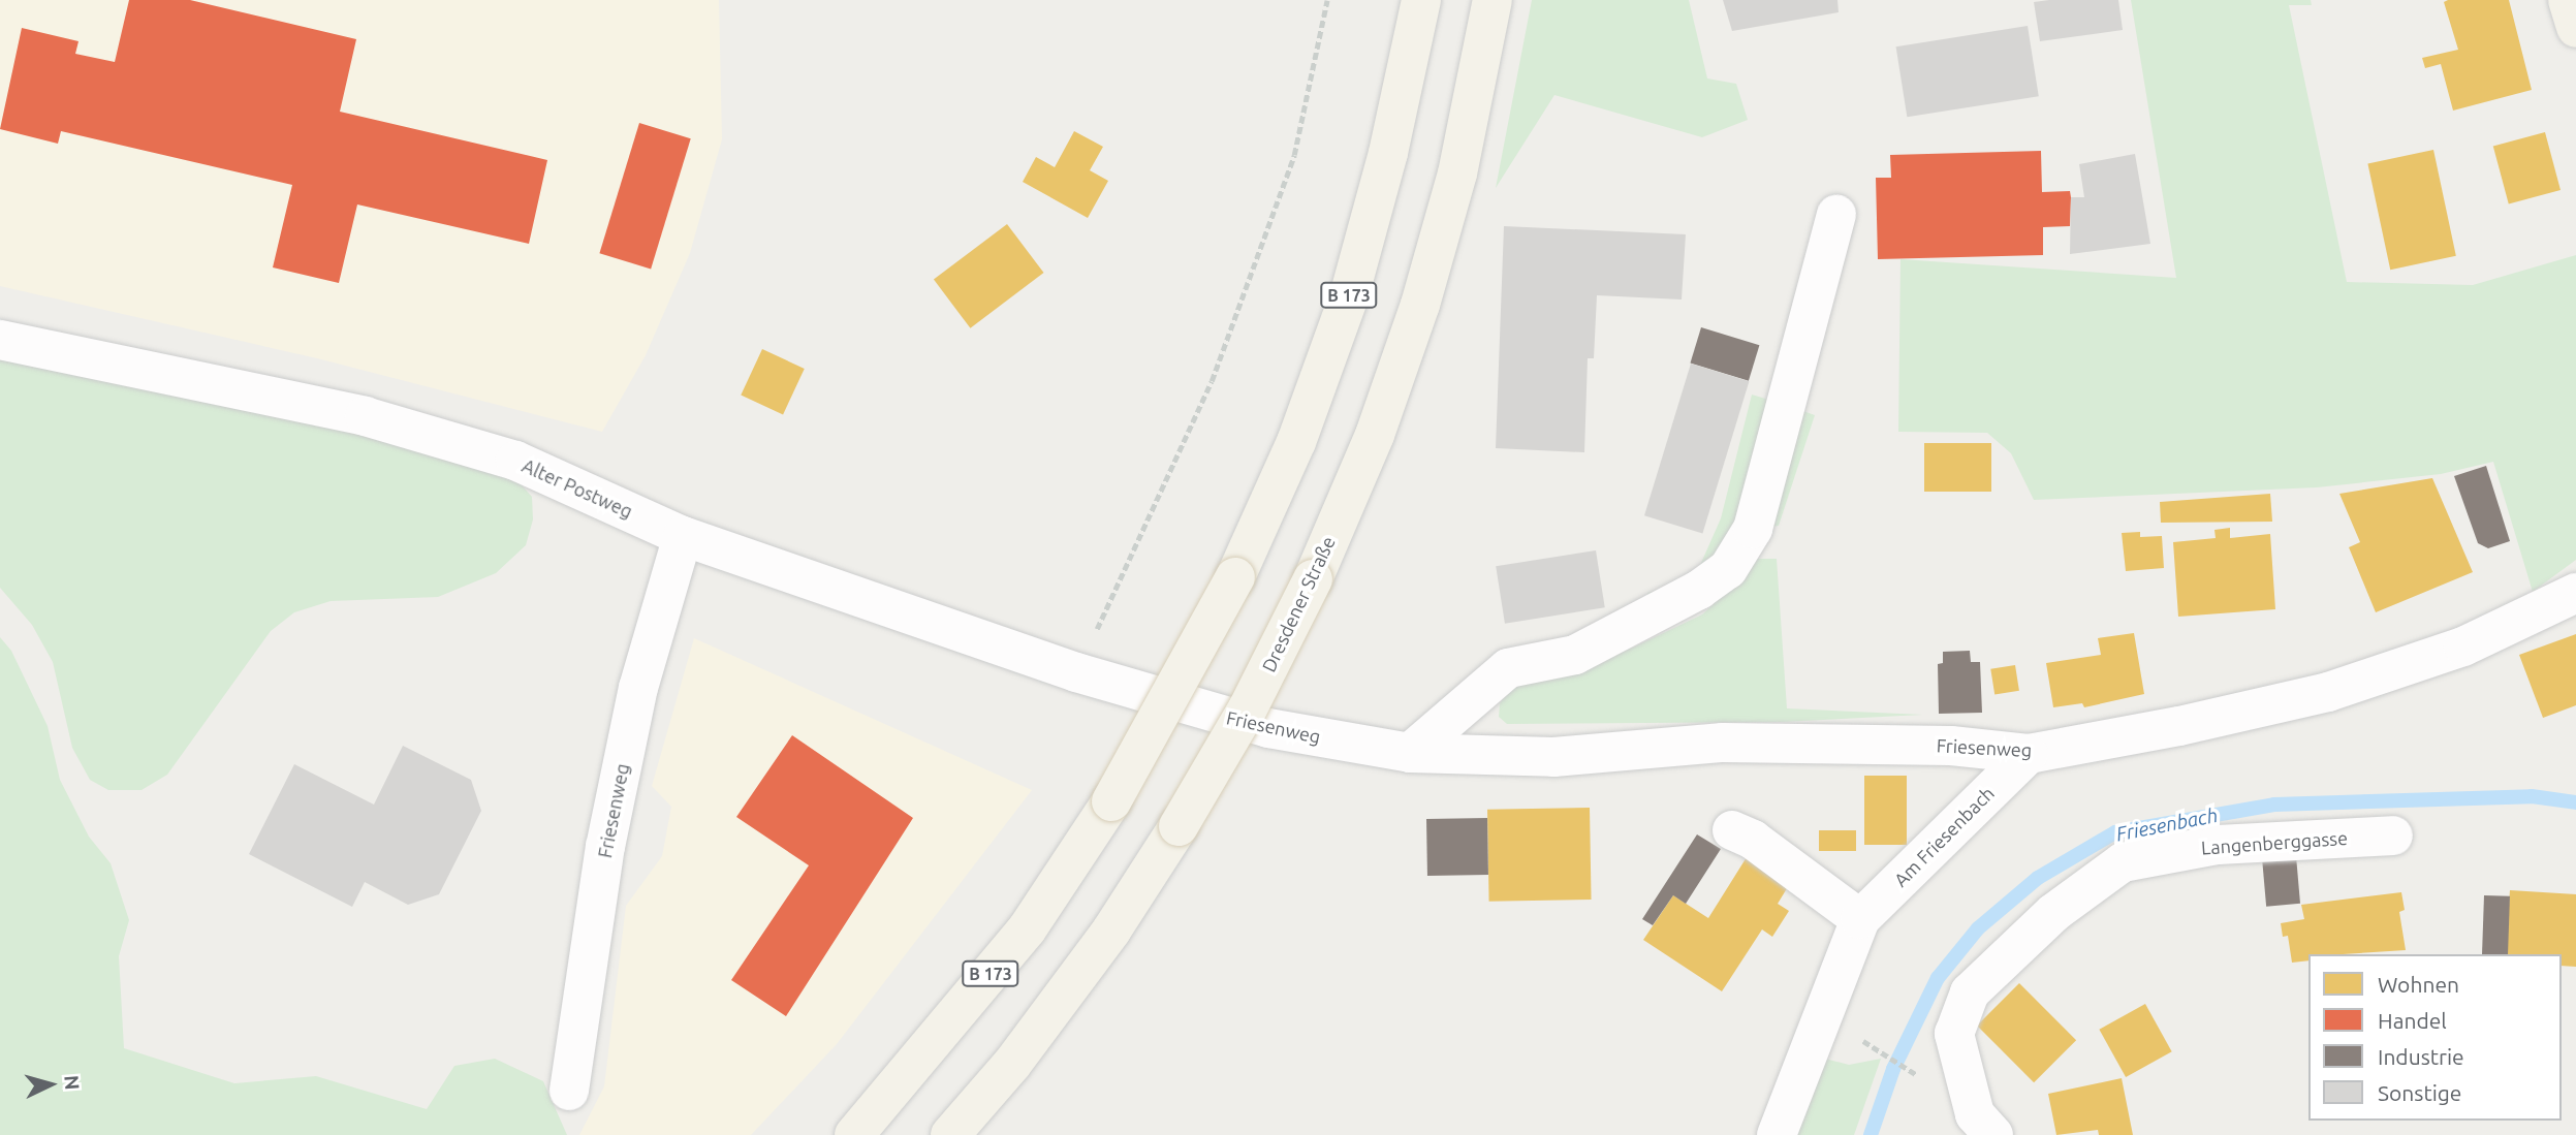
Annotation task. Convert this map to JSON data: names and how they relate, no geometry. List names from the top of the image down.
{
  "streets": {
    "main road": ["B 173", "Dresdener Straße"],
    "street": [
      "Alter Postweg",
      "Friesenweg",
      "Am Friesenbach",
      "Langenberggasse"
    ]
  },
  "crossings": [
    ["Alter Postweg", "Friesenweg"],
    ["Friesenweg", "Am Friesenbach"]
  ],
  "water": ["Friesenbach"],
  "legend": [
    "Wohnen",
    "Handel",
    "Industrie",
    "Sonstige"
  ],
  "north": "right"
}
